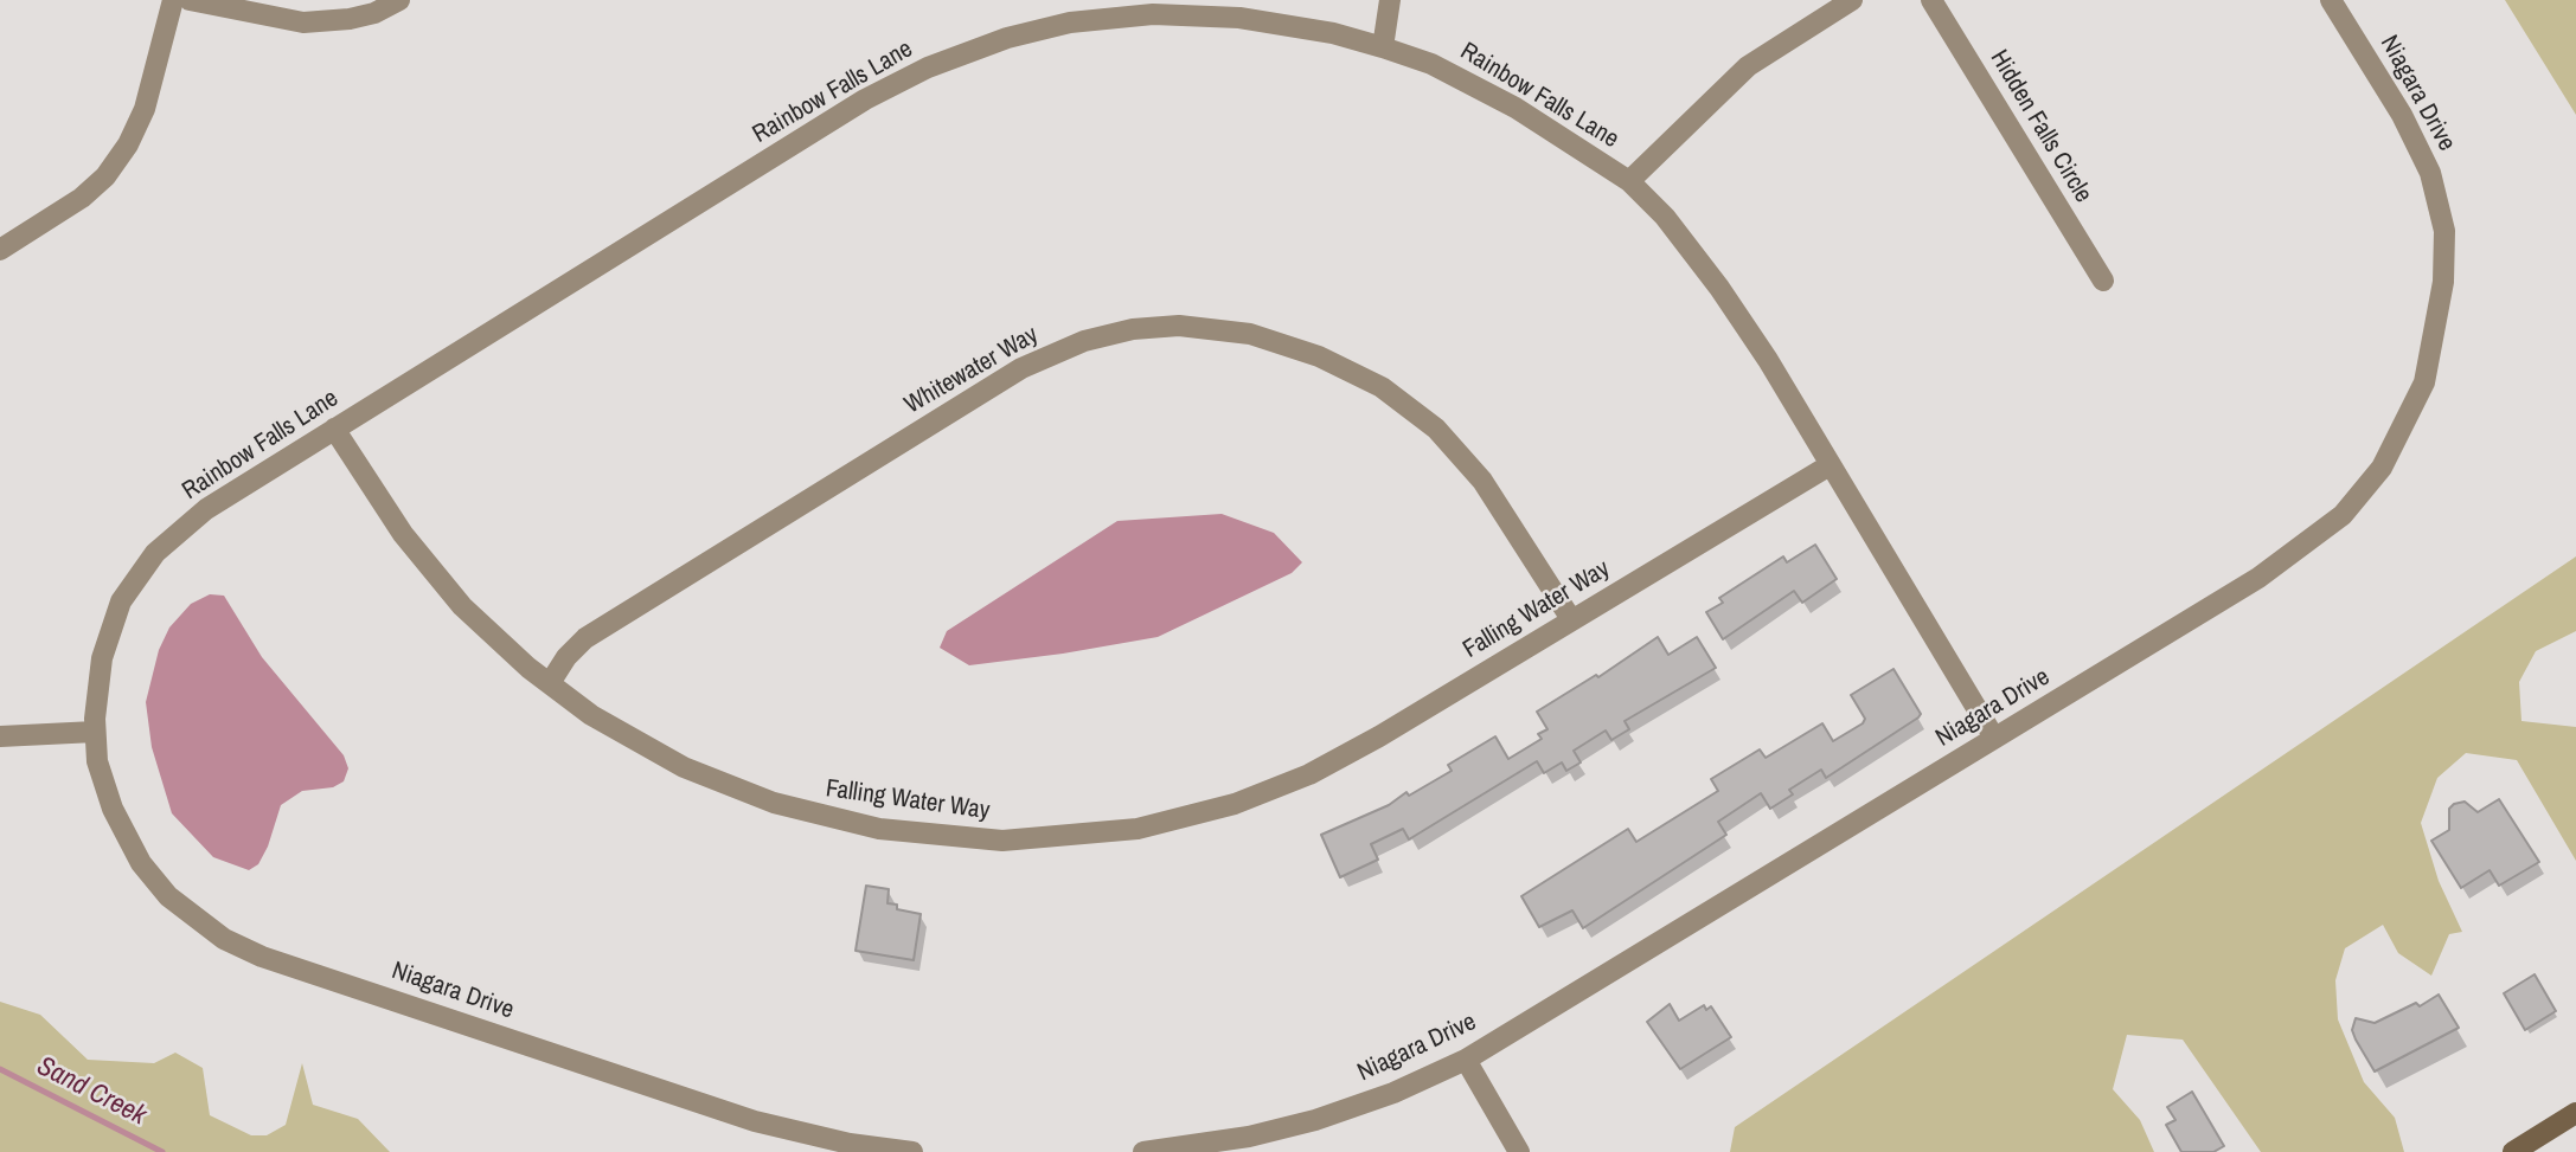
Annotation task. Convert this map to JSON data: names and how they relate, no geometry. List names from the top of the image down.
{
  "streets": {
    "street": [
      "Rainbow Falls Lane",
      "Niagara Drive",
      "Hidden Falls Circle",
      "Whitewater Way",
      "Falling Water Way"
    ]
  },
  "crossings": [
    ["Rainbow Falls Lane", "Niagara Drive"],
    ["Rainbow Falls Lane", "Falling Water Way"],
    ["Whitewater Way", "Falling Water Way"]
  ],
  "water": ["Sand Creek"]
}
